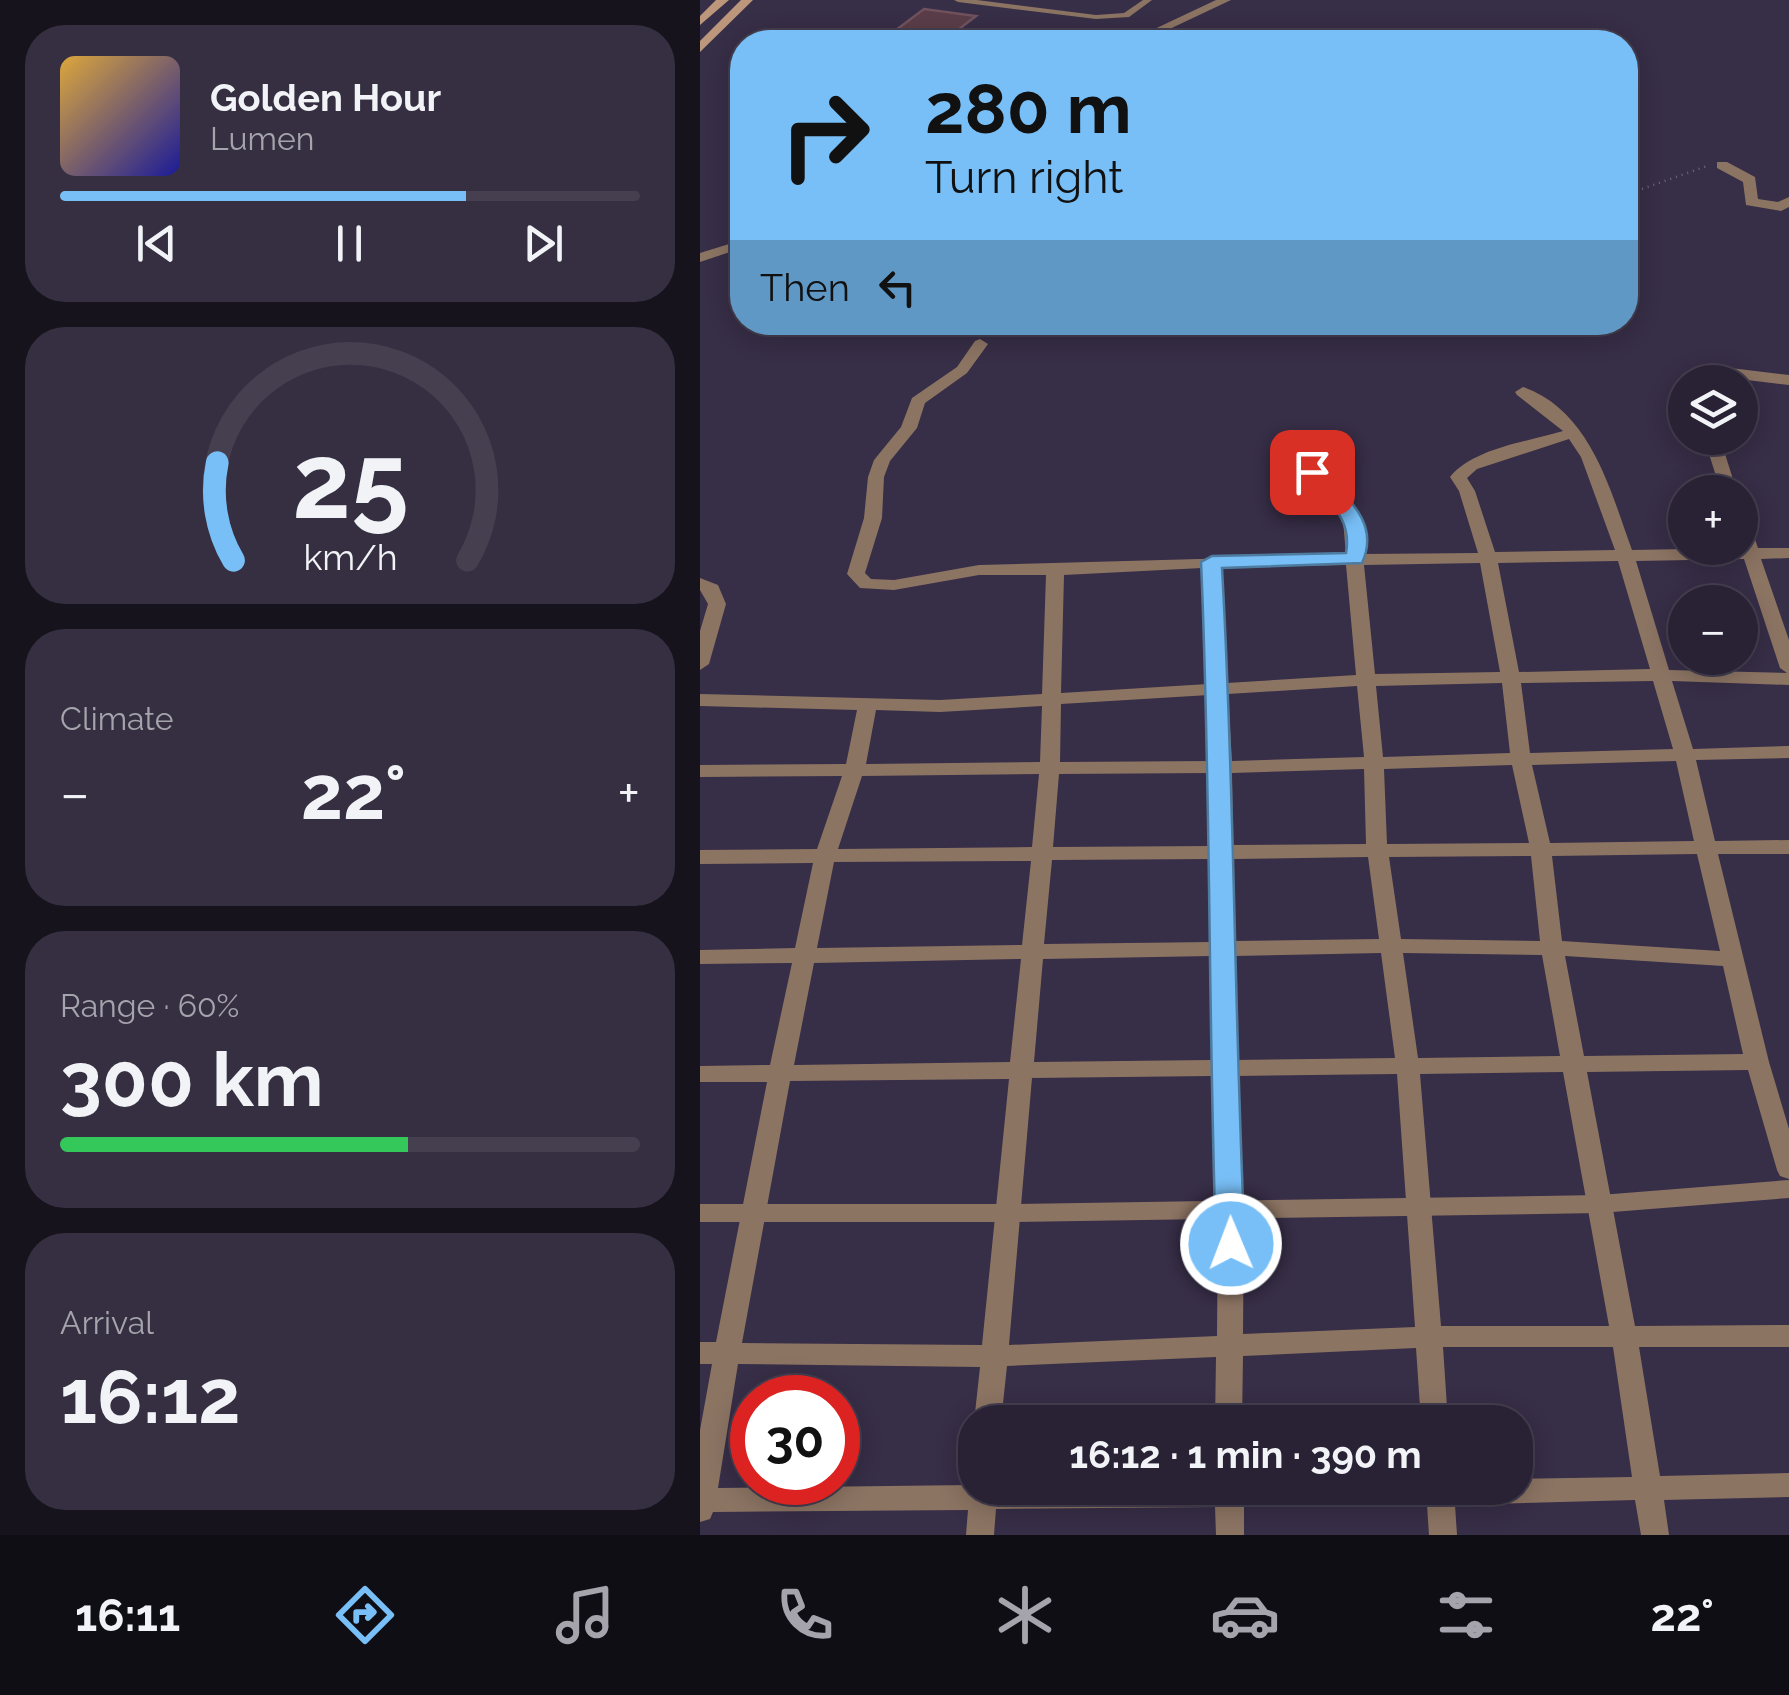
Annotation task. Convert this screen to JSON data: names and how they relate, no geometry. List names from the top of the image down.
{
  "page": {
    "turn": ["280 m", "Turn right"],
    "song": ["Golden Hour", "Lumen"],
    "then": "Then",
    "map_buttons": ["+", "−"],
    "tile": [
      "Climate",
      ["Range · 60%", "300 km"],
      ["Arrival", "16:12"]
    ],
    "heat": ["−", "22°", "+"],
    "limit": "30",
    "trip": "16:12 · 1 min · 390 m",
    "tabs": ["16:11", "22°"],
    "gauge": ["25", "km/h"]
  }
}
